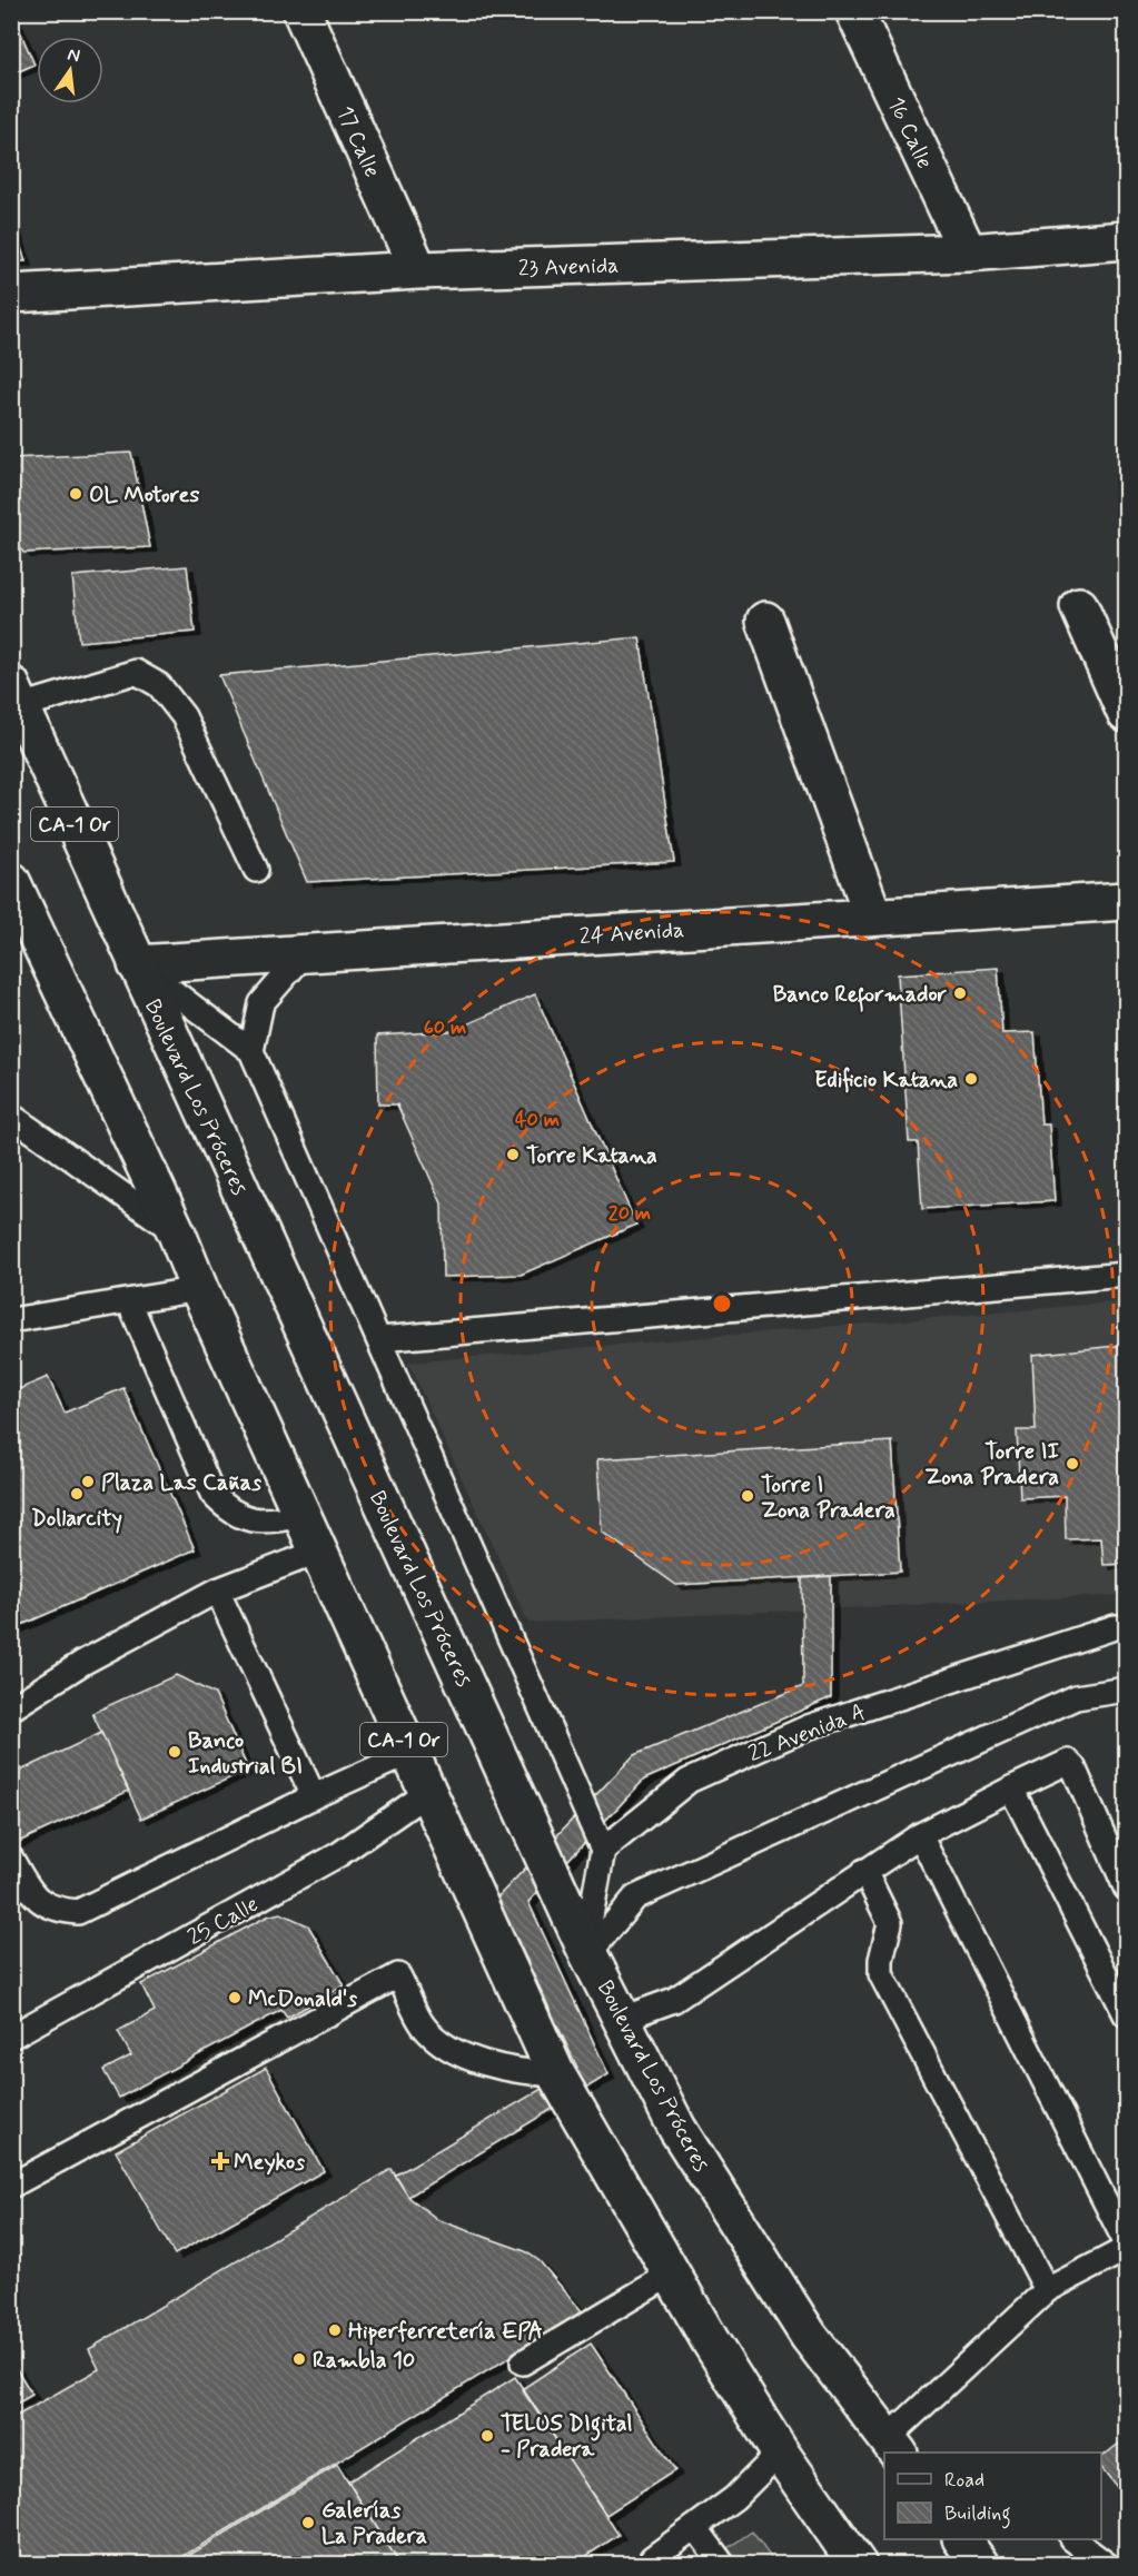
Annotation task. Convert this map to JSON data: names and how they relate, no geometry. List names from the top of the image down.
{
  "streets": {
    "main road": [
      "16 Calle",
      "17 Calle",
      "23 Avenida",
      "CA-1 Or",
      "24 Avenida",
      "Boulevard Los Próceres"
    ],
    "lane": ["22 Avenida A", "25 Calle"]
  },
  "crossings": [
    ["16 Calle", "23 Avenida"],
    ["17 Calle", "23 Avenida"],
    ["CA-1 Or", "25 Calle"],
    ["24 Avenida", "Boulevard Los Próceres"]
  ],
  "places": {
    "other": [
      "OL Motores",
      "Banco Reformador",
      "Edificio Katana",
      "Torre Katana",
      "Torre II Zona Pradera",
      "Plaza Las Cañas",
      "Dollarcity",
      "Torre I Zona Pradera",
      "Banco Industrial BI",
      "McDonald's",
      "Hiperferretería EPA",
      "Rambla 10",
      "TELUS DIgital - Pradera",
      "Galerías La Pradera"
    ],
    "health": ["Meykos"]
  },
  "legend": ["Road", "Building"],
  "north": "top",
  "rings": ["60 m", "40 m", "20 m"]
}
